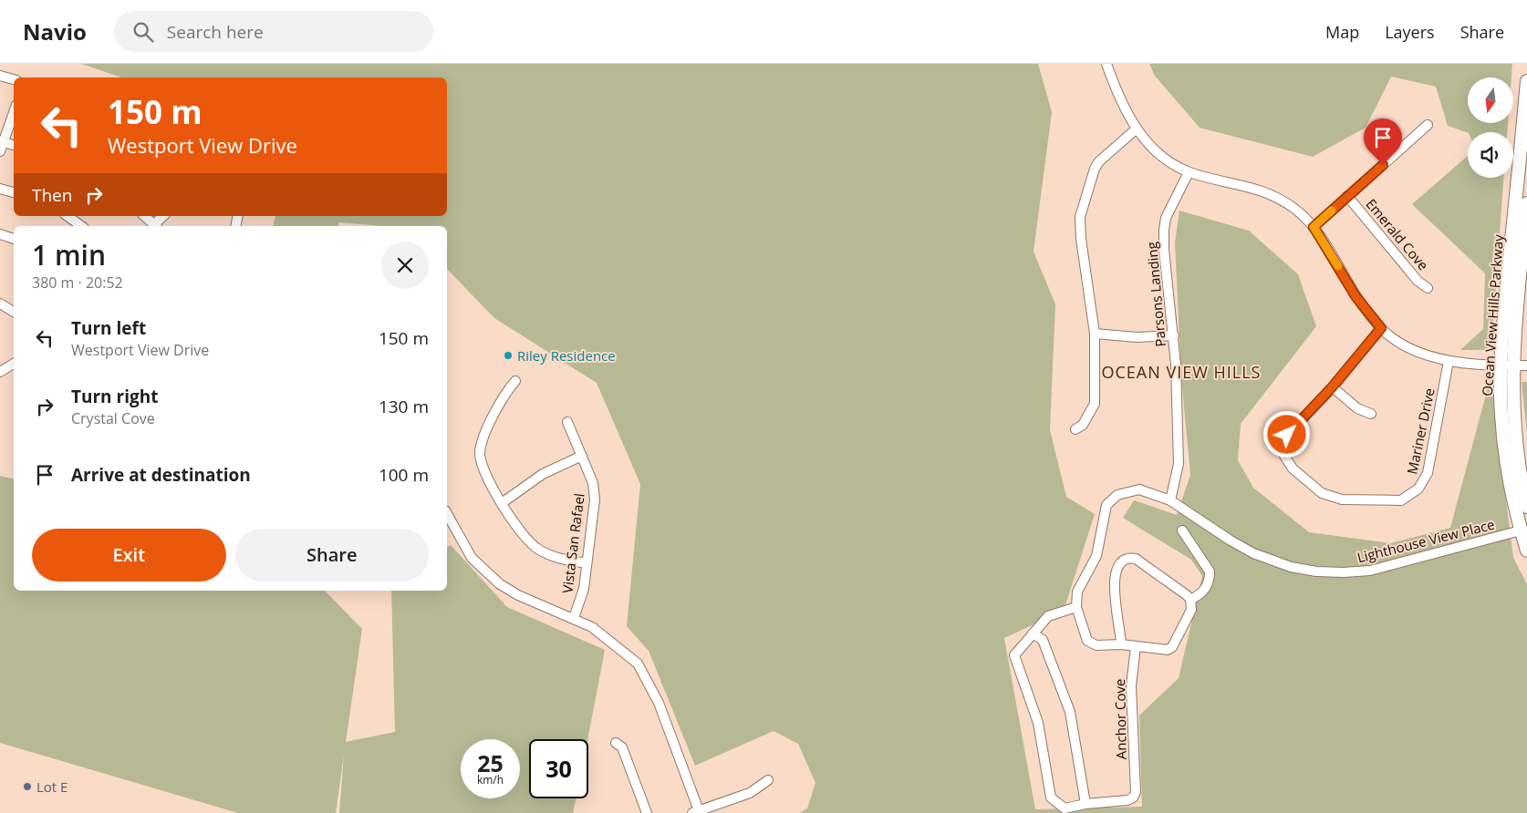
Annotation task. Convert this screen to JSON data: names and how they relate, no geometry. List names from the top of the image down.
{
  "streets": {
    "main road": ["Ocean View Hills Parkway"],
    "street": [
      "Emerald Cove",
      "Parsons Landing",
      "Mariner Drive",
      "Lighthouse View Place",
      "Vista San Rafael",
      "Anchor Cove"
    ]
  },
  "crossings": [
    ["Parsons Landing", "Lighthouse View Place"],
    ["Ocean View Hills Parkway", "Lighthouse View Place"]
  ],
  "districts": ["OCEAN VIEW HILLS"],
  "places": ["Riley Residence", "Lot E"],
  "north": "bottom",
  "page": {
    "header": "Navio",
    "search": "Search here",
    "nav": ["Map", "Layers", "Share"],
    "turn": ["150 m", "Westport View Drive"],
    "then": "Then",
    "heading": ["1 min", "380 m · 20:52"],
    "list": [
      {
        "name": "Turn left",
        "note": "Westport View Drive",
        "value": "150 m"
      },
      {
        "name": "Turn right",
        "note": "Crystal Cove",
        "value": "130 m"
      },
      {
        "name": "Arrive at destination",
        "value": "100 m"
      }
    ],
    "buttons": ["Exit", "Share"],
    "speed": "25 km/h",
    "limit": "30"
  }
}
